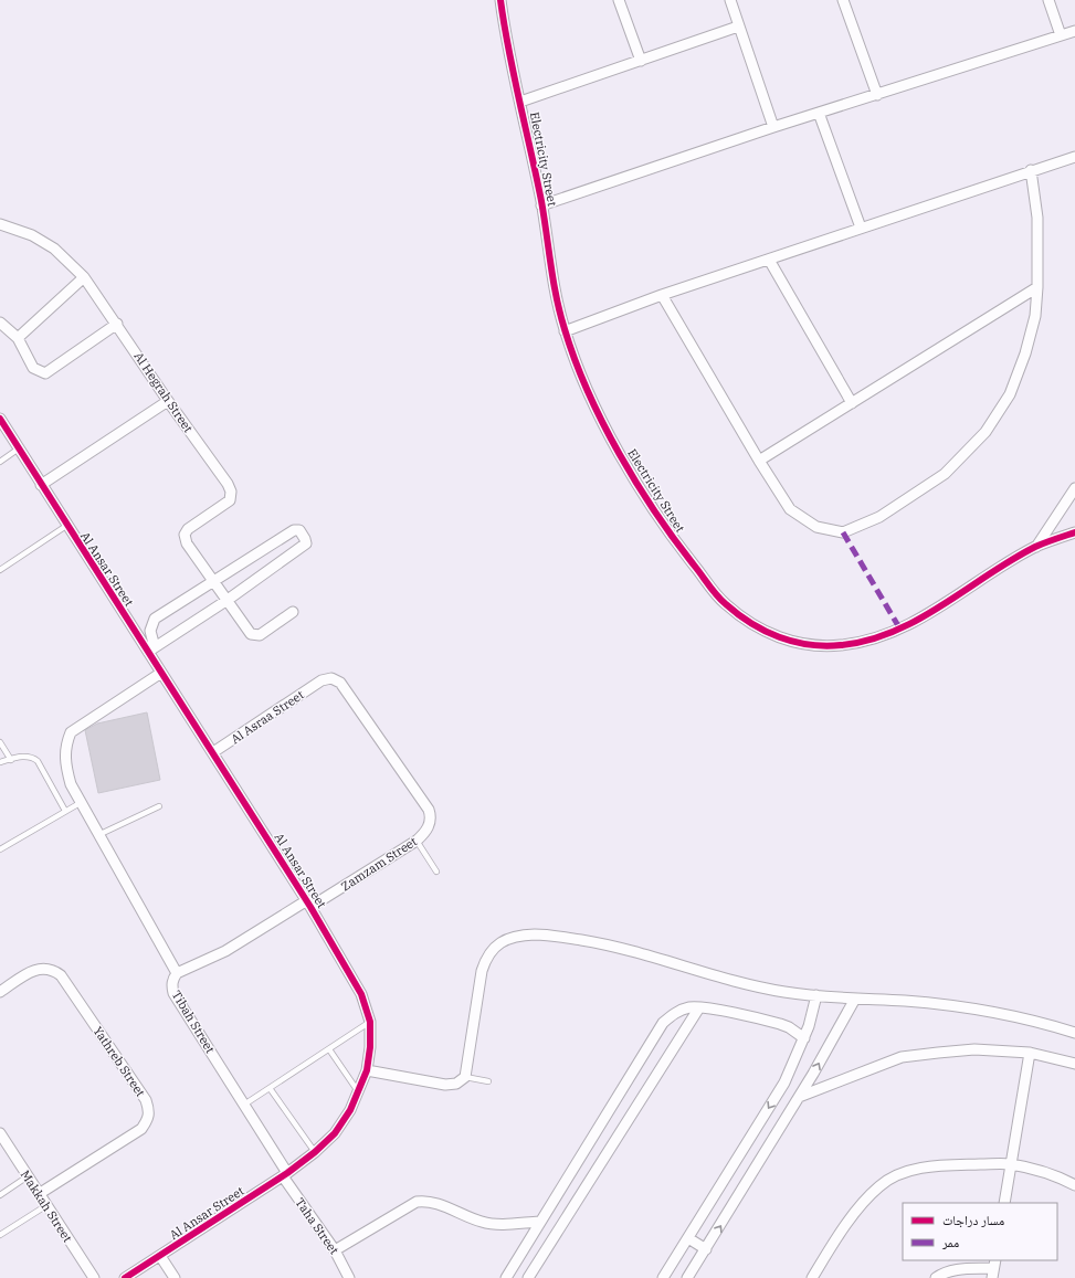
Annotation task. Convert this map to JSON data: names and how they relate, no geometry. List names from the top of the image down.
{
  "streets": {
    "street": [
      "Electricity Street",
      "Al Hegrah Street",
      "Al Ansar Street",
      "Al Asraa Street",
      "Zamzam Street",
      "Tibah Street",
      "Yathreb Street",
      "Makkah Street",
      "Taha Street"
    ]
  },
  "crossings": [
    ["Al Ansar Street", "Al Asraa Street"],
    ["Al Ansar Street", "Zamzam Street"],
    ["Al Ansar Street", "Tibah Street"],
    ["Al Ansar Street", "Taha Street"],
    ["Al Asraa Street", "Zamzam Street"],
    ["Zamzam Street", "Tibah Street"],
    ["Tibah Street", "Taha Street"],
    ["Yathreb Street", "Makkah Street"]
  ],
  "legend": ["مسار دراجات", "ممر"]
}
